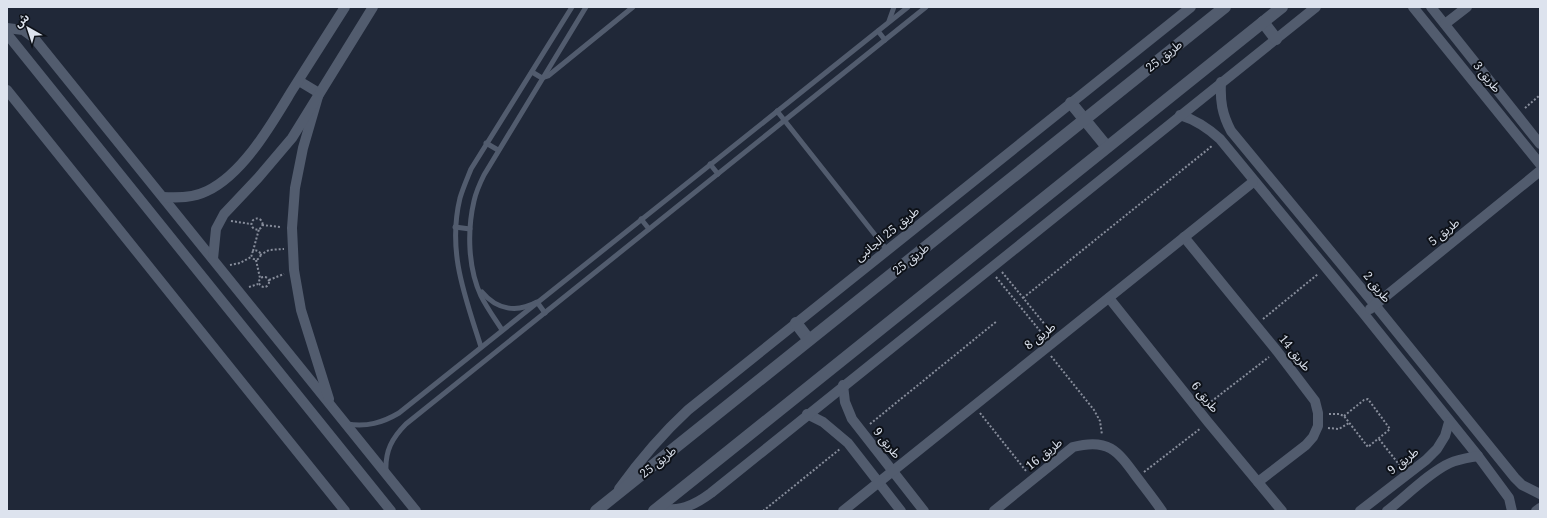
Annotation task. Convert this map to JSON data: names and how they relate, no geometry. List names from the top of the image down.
{
  "streets": {
    "street": [
      "طريق 25",
      "طريق 3",
      "طريق 5",
      "طريق 25 الجانبى",
      "طريق 2",
      "طريق 8",
      "طريق 14",
      "طريق 6",
      "طريق 9",
      "طريق 16"
    ]
  },
  "crossings": [
    ["طريق 25", "طريق 25 الجانبى"],
    ["طريق 5", "طريق 2"],
    ["طريق 8", "طريق 14"],
    ["طريق 8", "طريق 6"],
    ["طريق 8", "طريق 9"]
  ],
  "north": "top left"
}
